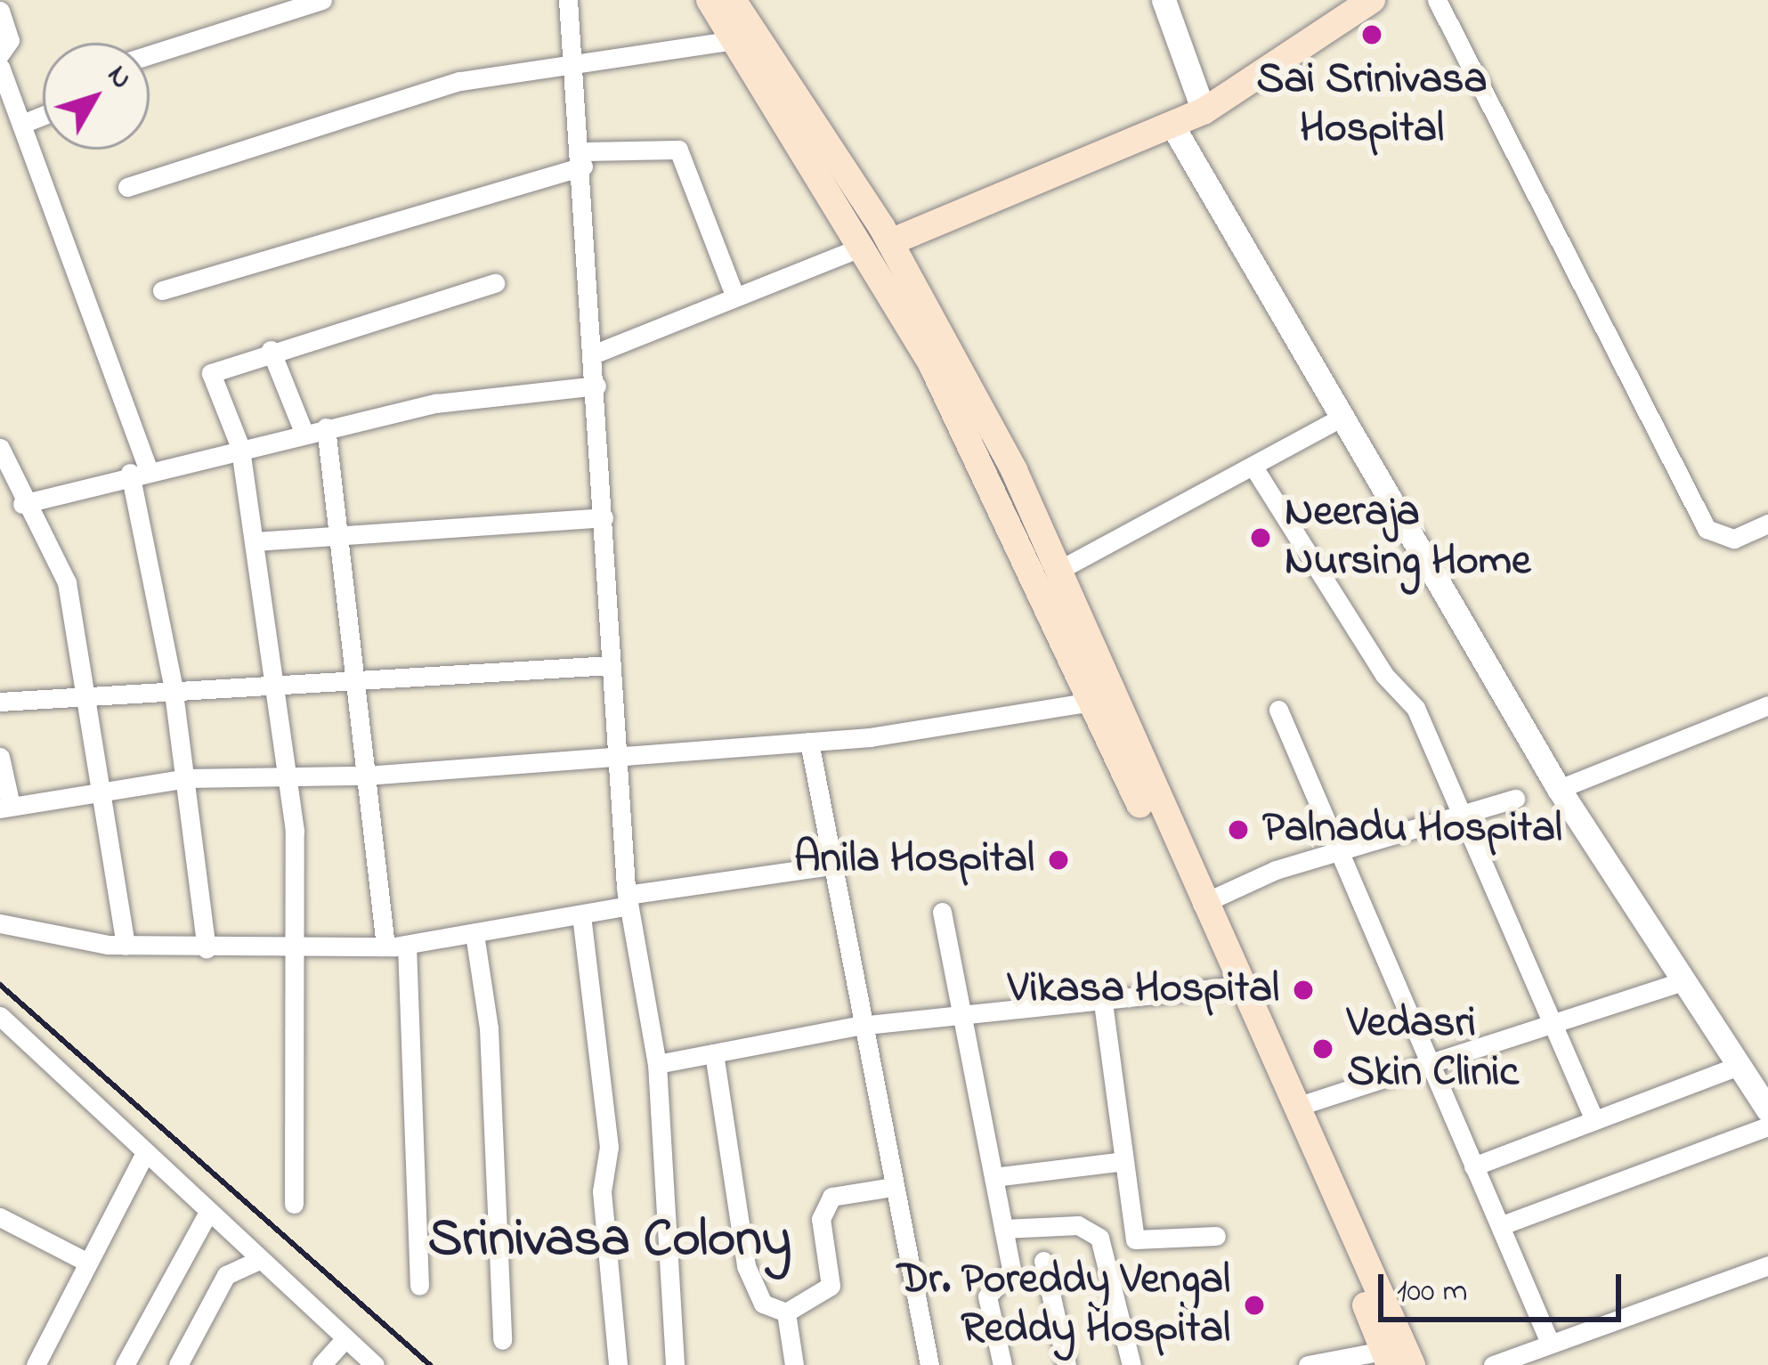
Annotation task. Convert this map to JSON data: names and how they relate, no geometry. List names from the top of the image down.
{
  "districts": ["Srinivasa Colony"],
  "places": [
    "Sai Srinivasa Hospital",
    "Neeraja Nursing Home",
    "Palnadu Hospital",
    "Anila Hospital",
    "Vikasa Hospital",
    "Vedasri Skin Clinic",
    "Dr. Poreddy Vengal Reddy Hospital"
  ],
  "scale_bar": "100 m",
  "north": "top right"
}
